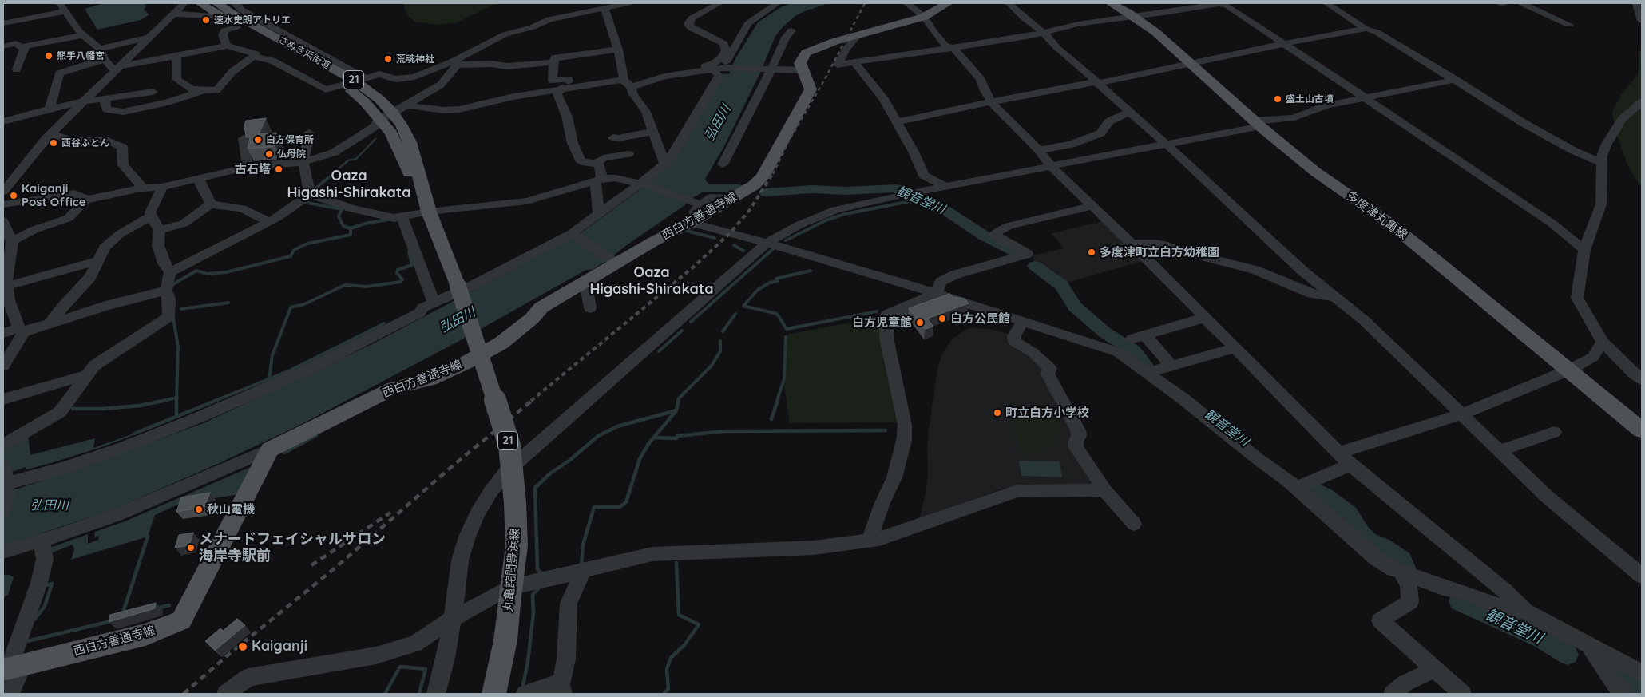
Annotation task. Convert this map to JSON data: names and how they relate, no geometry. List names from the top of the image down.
{
  "streets": {
    "main road": [
      "さぬき浜街道",
      "21",
      "多度津丸亀線",
      "西白方善通寺線",
      "丸亀詫間豊浜線"
    ]
  },
  "crossings": [
    ["さぬき浜街道", "21"],
    ["21", "丸亀詫間豊浜線"]
  ],
  "districts": ["Oaza Higashi-Shirakata", "Oaza Higashi-Shirakata"],
  "water": ["弘田川", "観音堂川"],
  "places": [
    "速水史朗アトリエ",
    "熊手八幡宮",
    "荒魂神社",
    "盛土山古墳",
    "白方保育所",
    "西谷ふとん",
    "仏母院",
    "古石塔",
    "Kaiganji Post Office",
    "多度津町立白方幼稚園",
    "白方公民館",
    "白方児童館",
    "町立白方小学校",
    "秋山電機",
    "メナードフェイシャルサロン 海岸寺駅前",
    "Kaiganji"
  ]
}
